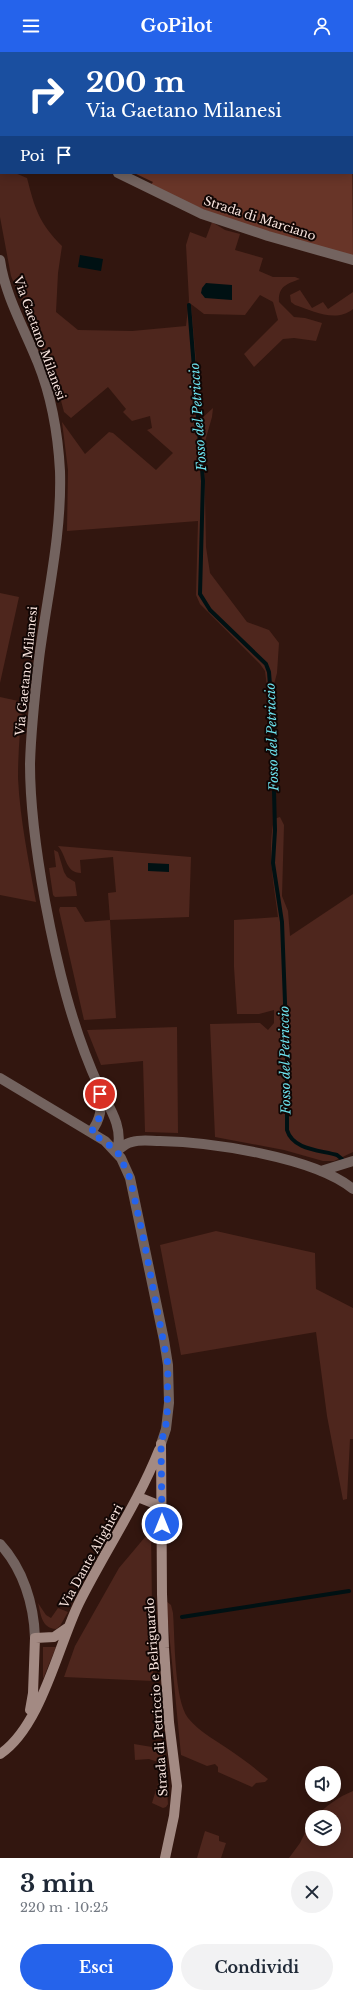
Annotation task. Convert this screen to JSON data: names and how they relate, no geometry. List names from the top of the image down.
{
  "streets": {
    "street": [
      "Strada di Marciano",
      "Via Gaetano Milanesi",
      "Via Dante Alighieri",
      "Strada di Petriccio e Belriguardo"
    ]
  },
  "crossings": [
    ["Via Gaetano Milanesi", "Strada di Petriccio e Belriguardo"],
    ["Via Dante Alighieri", "Strada di Petriccio e Belriguardo"]
  ],
  "water": ["Fosso del Petriccio"],
  "page": {
    "header": "GoPilot",
    "turn": ["200 m", "Via Gaetano Milanesi"],
    "then": "Poi",
    "heading": ["3 min", "220 m · 10:25"],
    "buttons": ["Esci", "Condividi"]
  }
}
